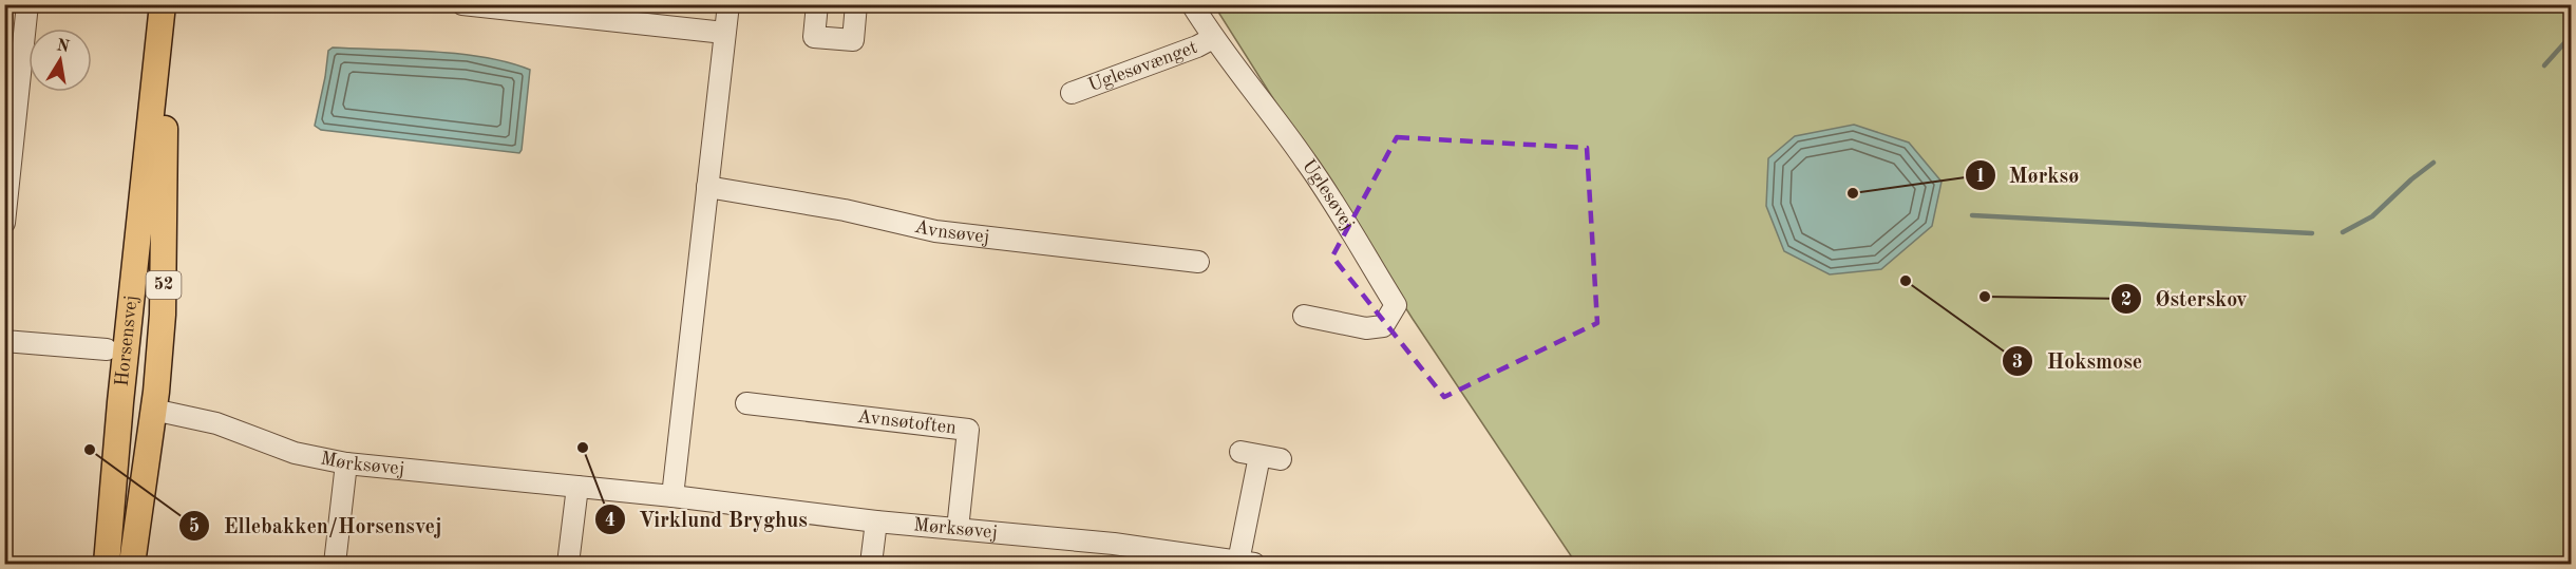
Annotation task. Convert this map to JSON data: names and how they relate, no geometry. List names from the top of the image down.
{
  "streets": {
    "main road": ["52", "Horsensvej"],
    "street": [
      "Uglesøvænget",
      "Uglesøvej",
      "Avnsøvej",
      "Avnsøtoften",
      "Mørksøvej"
    ]
  },
  "crossings": [
    ["Uglesøvænget", "Uglesøvej"],
    ["52", "Horsensvej"],
    ["52", "Mørksøvej"],
    ["Horsensvej", "Mørksøvej"],
    ["Avnsøtoften", "Mørksøvej"]
  ],
  "places": [
    "Mørksø",
    "Hoksmose",
    "Østerskov",
    "Virklund Bryghus",
    "Ellebakken/Horsensvej"
  ],
  "north": "top"
}
